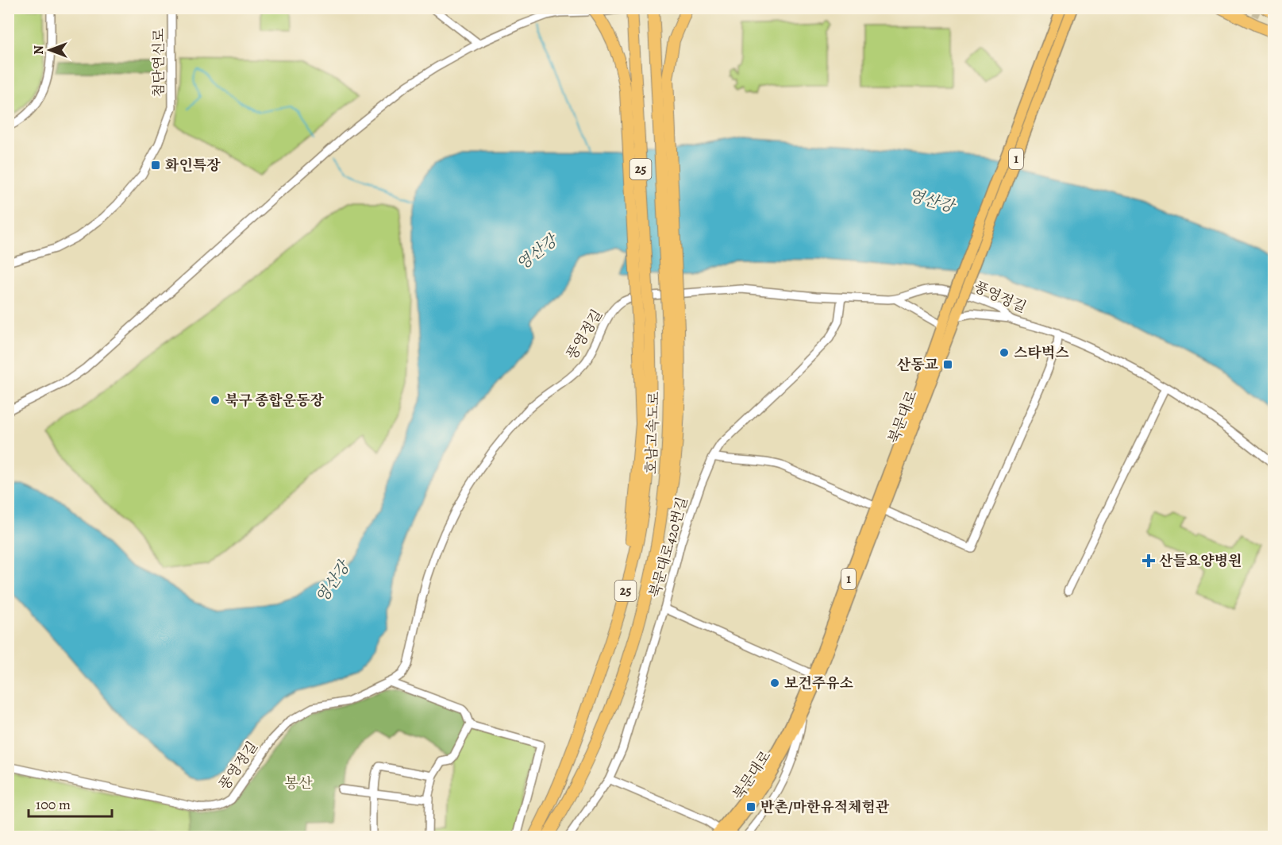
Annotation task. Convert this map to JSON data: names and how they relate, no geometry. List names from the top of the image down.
{
  "streets": {
    "highway": ["25", "호남고속도로"],
    "main road": ["1", "북문대로"],
    "street": ["첨단연신로", "풍영정길", "북문대로420번길"]
  },
  "crossings": [
    ["1", "북문대로"],
    ["풍영정길", "북문대로420번길"]
  ],
  "water": ["영산강"],
  "parks": ["봉산"],
  "places": {
    "transit": ["화인특장", "산동교", "반촌/마한유적체험관"],
    "other": ["스타벅스", "북구 종합운동장", "보건주유소"],
    "health": ["산들요양병원"]
  },
  "scale_bar": "100 m",
  "north": "left"
}
